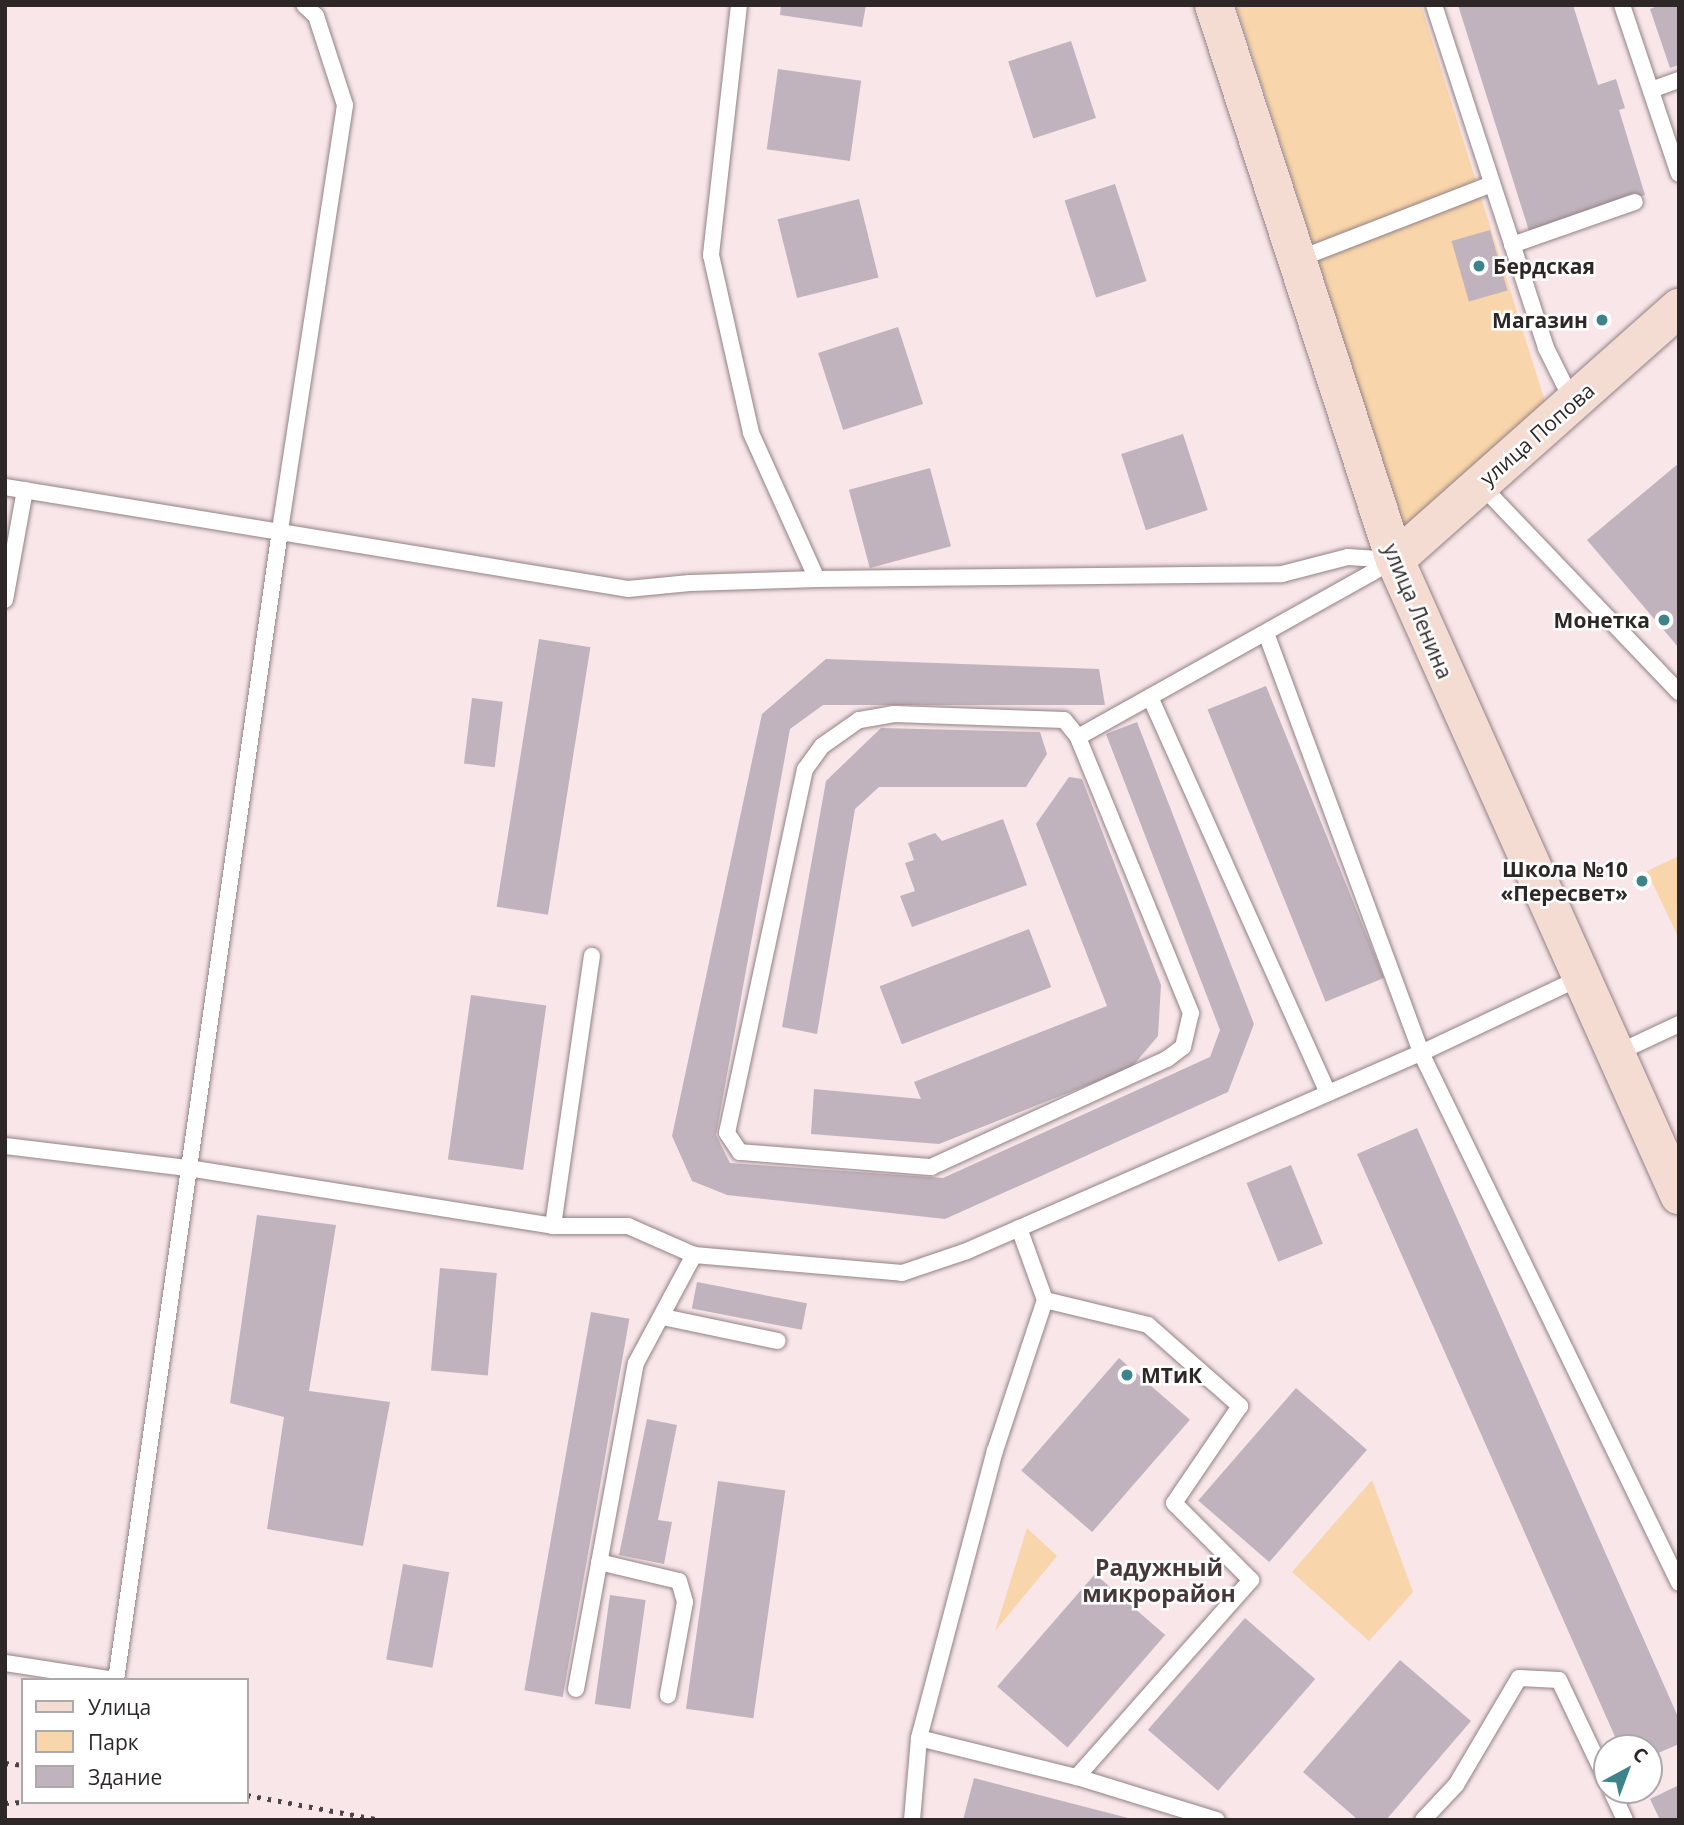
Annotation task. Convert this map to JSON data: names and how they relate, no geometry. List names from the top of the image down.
{
  "streets": {
    "street": ["улица Попова", "улица Ленина"]
  },
  "crossings": [
    ["улица Попова", "улица Ленина"]
  ],
  "districts": ["Радужный микрорайон"],
  "places": [
    "Бердская",
    "Магазин",
    "Монетка",
    "Школа №10 «Пересвет»",
    "МТиК"
  ],
  "legend": ["Улица", "Парк", "Здание"],
  "north": "top right"
}
